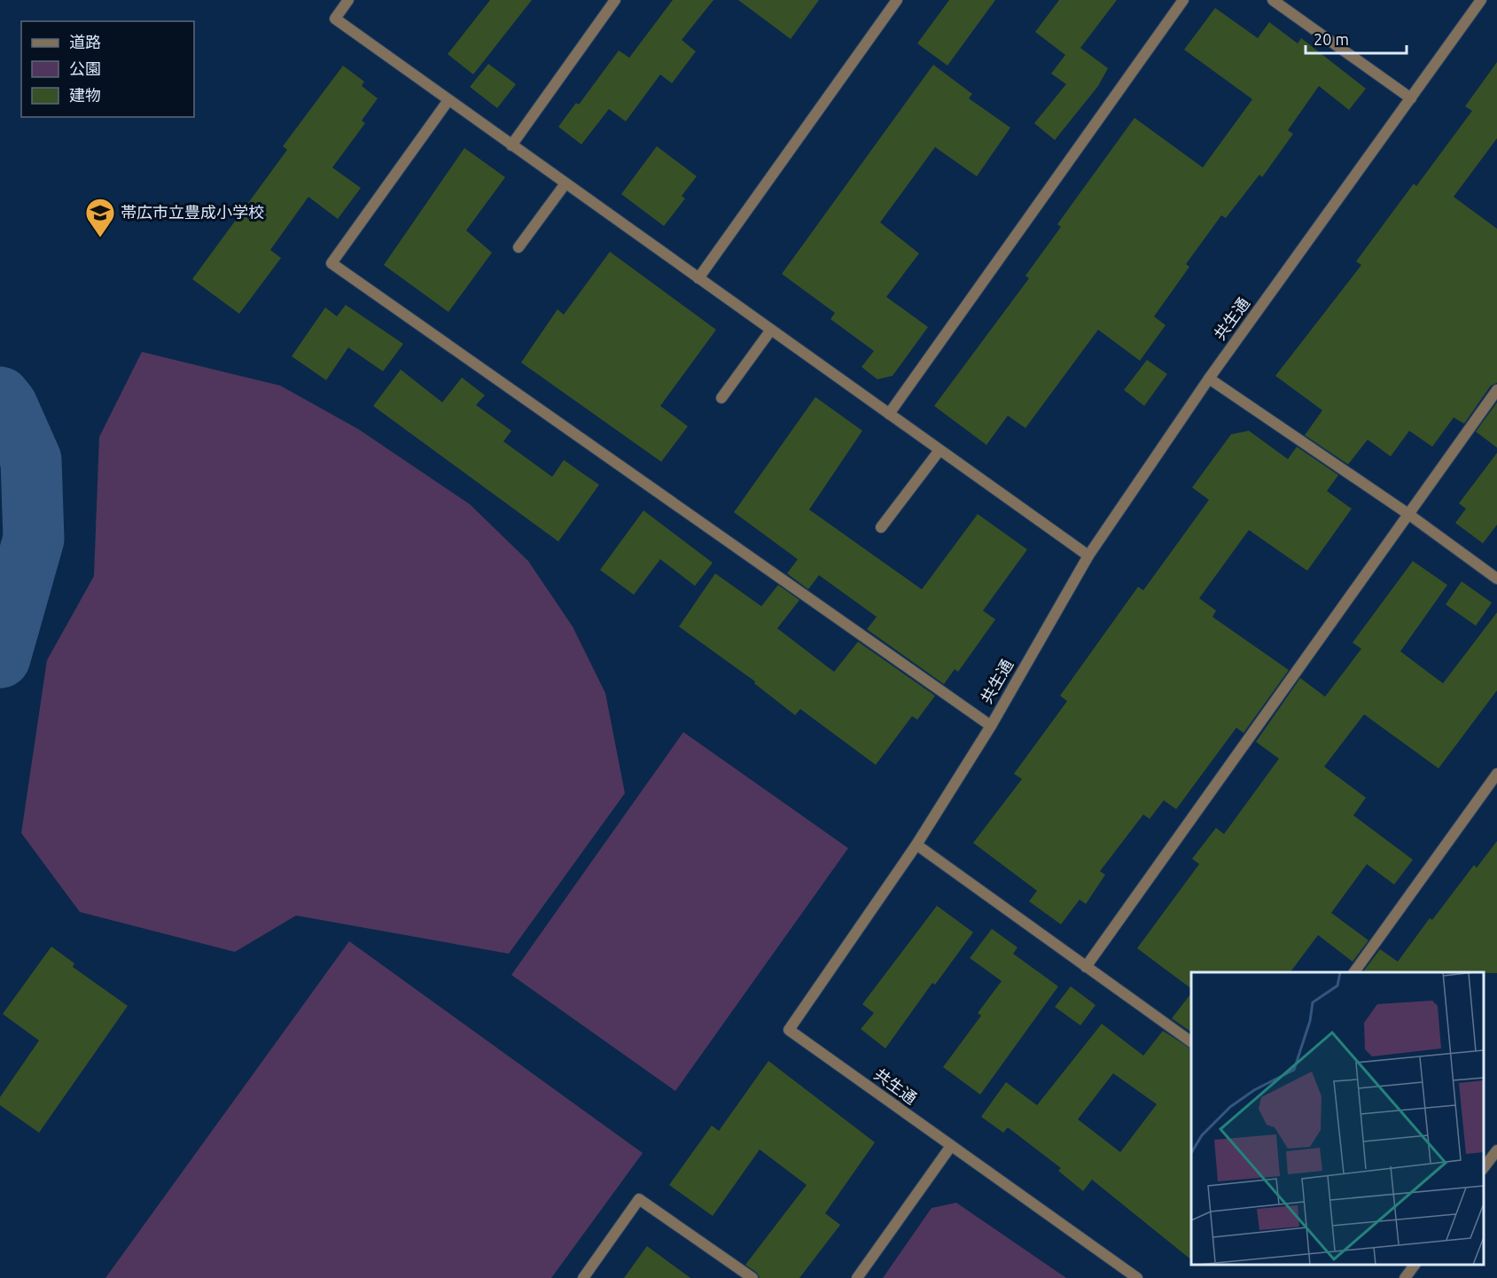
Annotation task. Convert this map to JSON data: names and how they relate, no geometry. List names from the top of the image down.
{
  "streets": {
    "street": ["共生通"]
  },
  "places": {
    "school or university": ["帯広市立豊成小学校"]
  },
  "legend": ["道路", "公園", "建物"],
  "scale_bar": "20 m"
}
